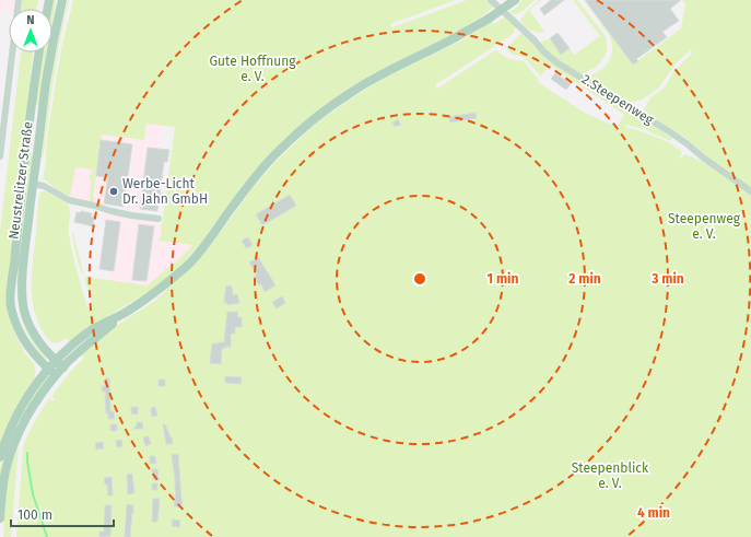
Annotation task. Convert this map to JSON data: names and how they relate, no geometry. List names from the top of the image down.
{
  "streets": {
    "main road": ["Neustrelitzer Straße"],
    "street": ["2.Steepenweg"]
  },
  "parks": ["Gute Hoffnung e. V.", "Steepenweg e. V.", "Steepenblick e. V."],
  "places": ["Werbe-Licht Dr. Jahn GmbH"],
  "scale_bar": "100 m",
  "north": "top",
  "rings": [
    "1 min",
    "2 min",
    "3 min",
    "4 min"
  ]
}
